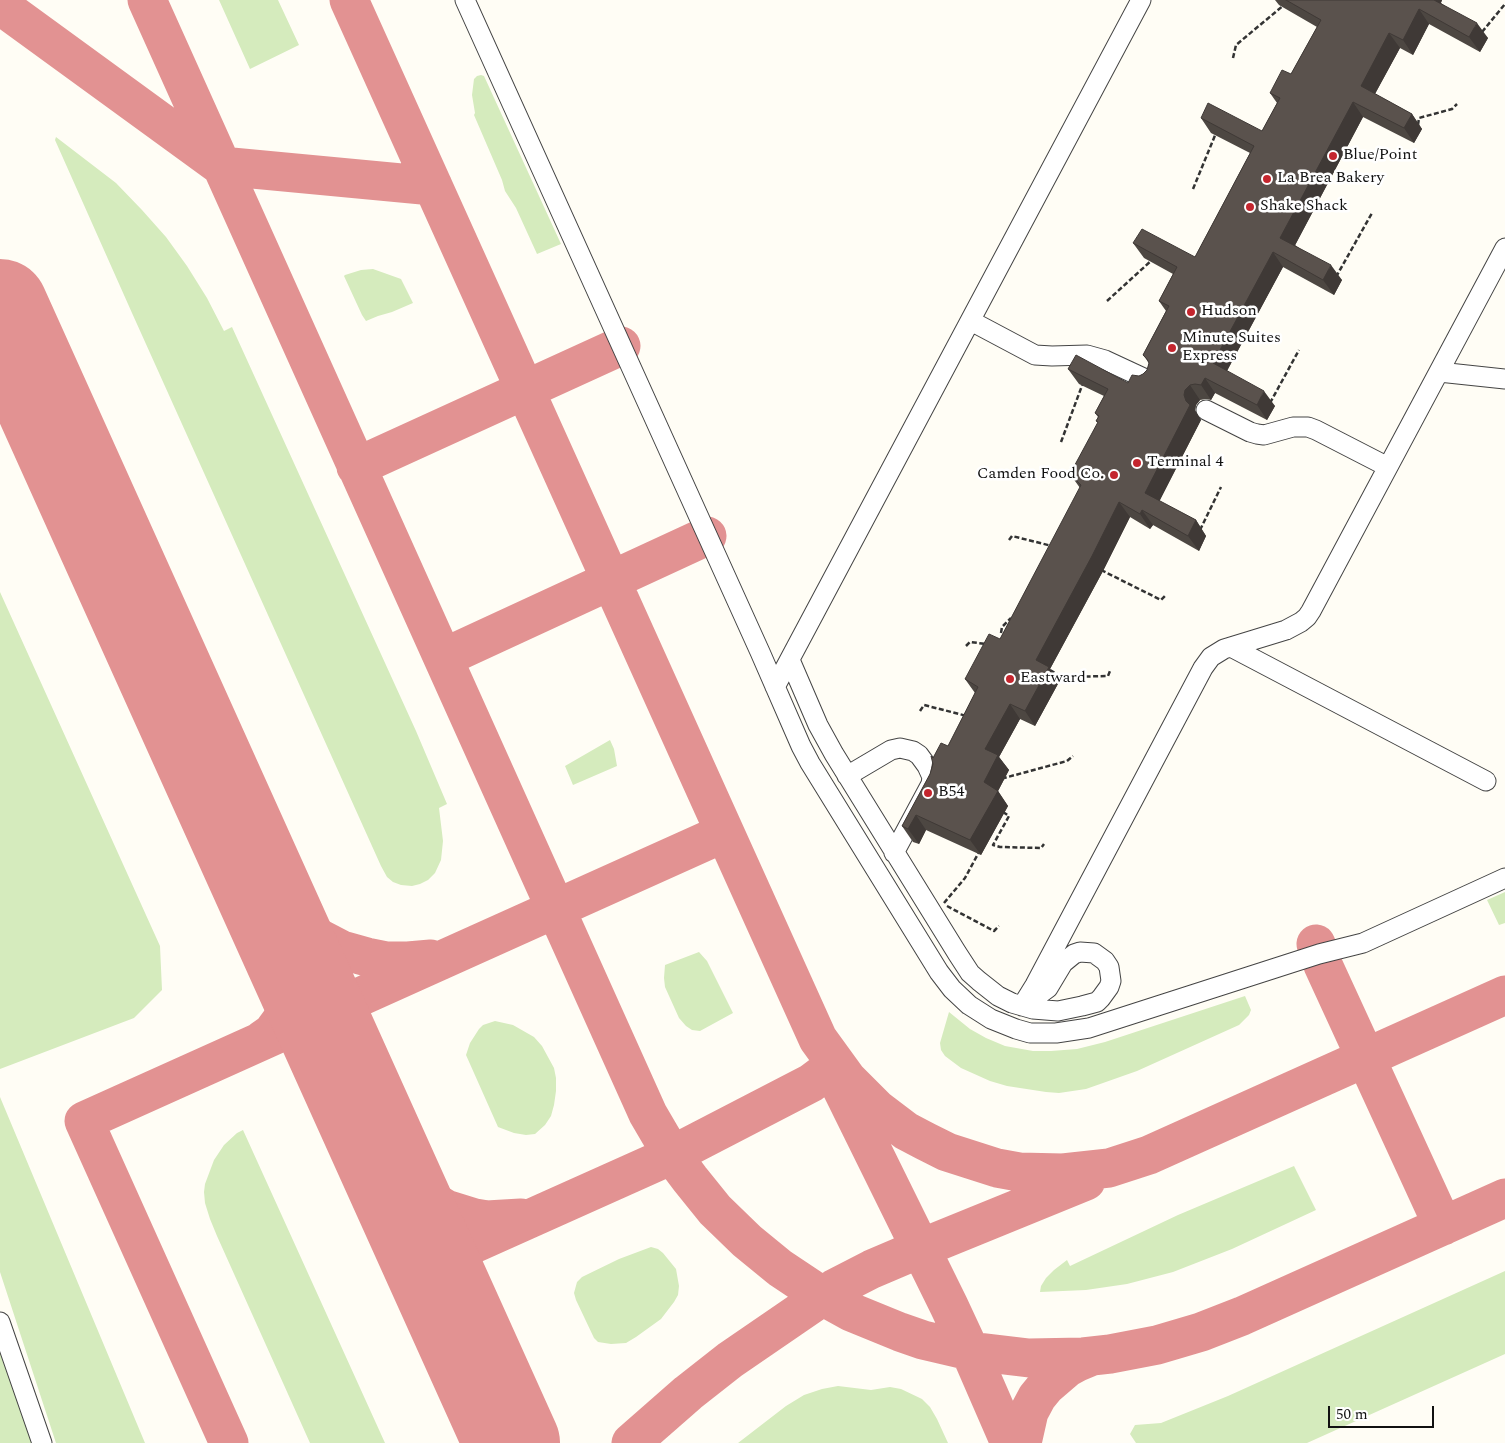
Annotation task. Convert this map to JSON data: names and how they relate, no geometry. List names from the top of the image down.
{
  "places": [
    "Blue/Point",
    "La Brea Bakery",
    "Shake Shack",
    "Hudson",
    "Minute Suites Express",
    "Terminal 4",
    "Camden Food Co.",
    "Eastward",
    "B54"
  ],
  "scale_bar": "50 m"
}
